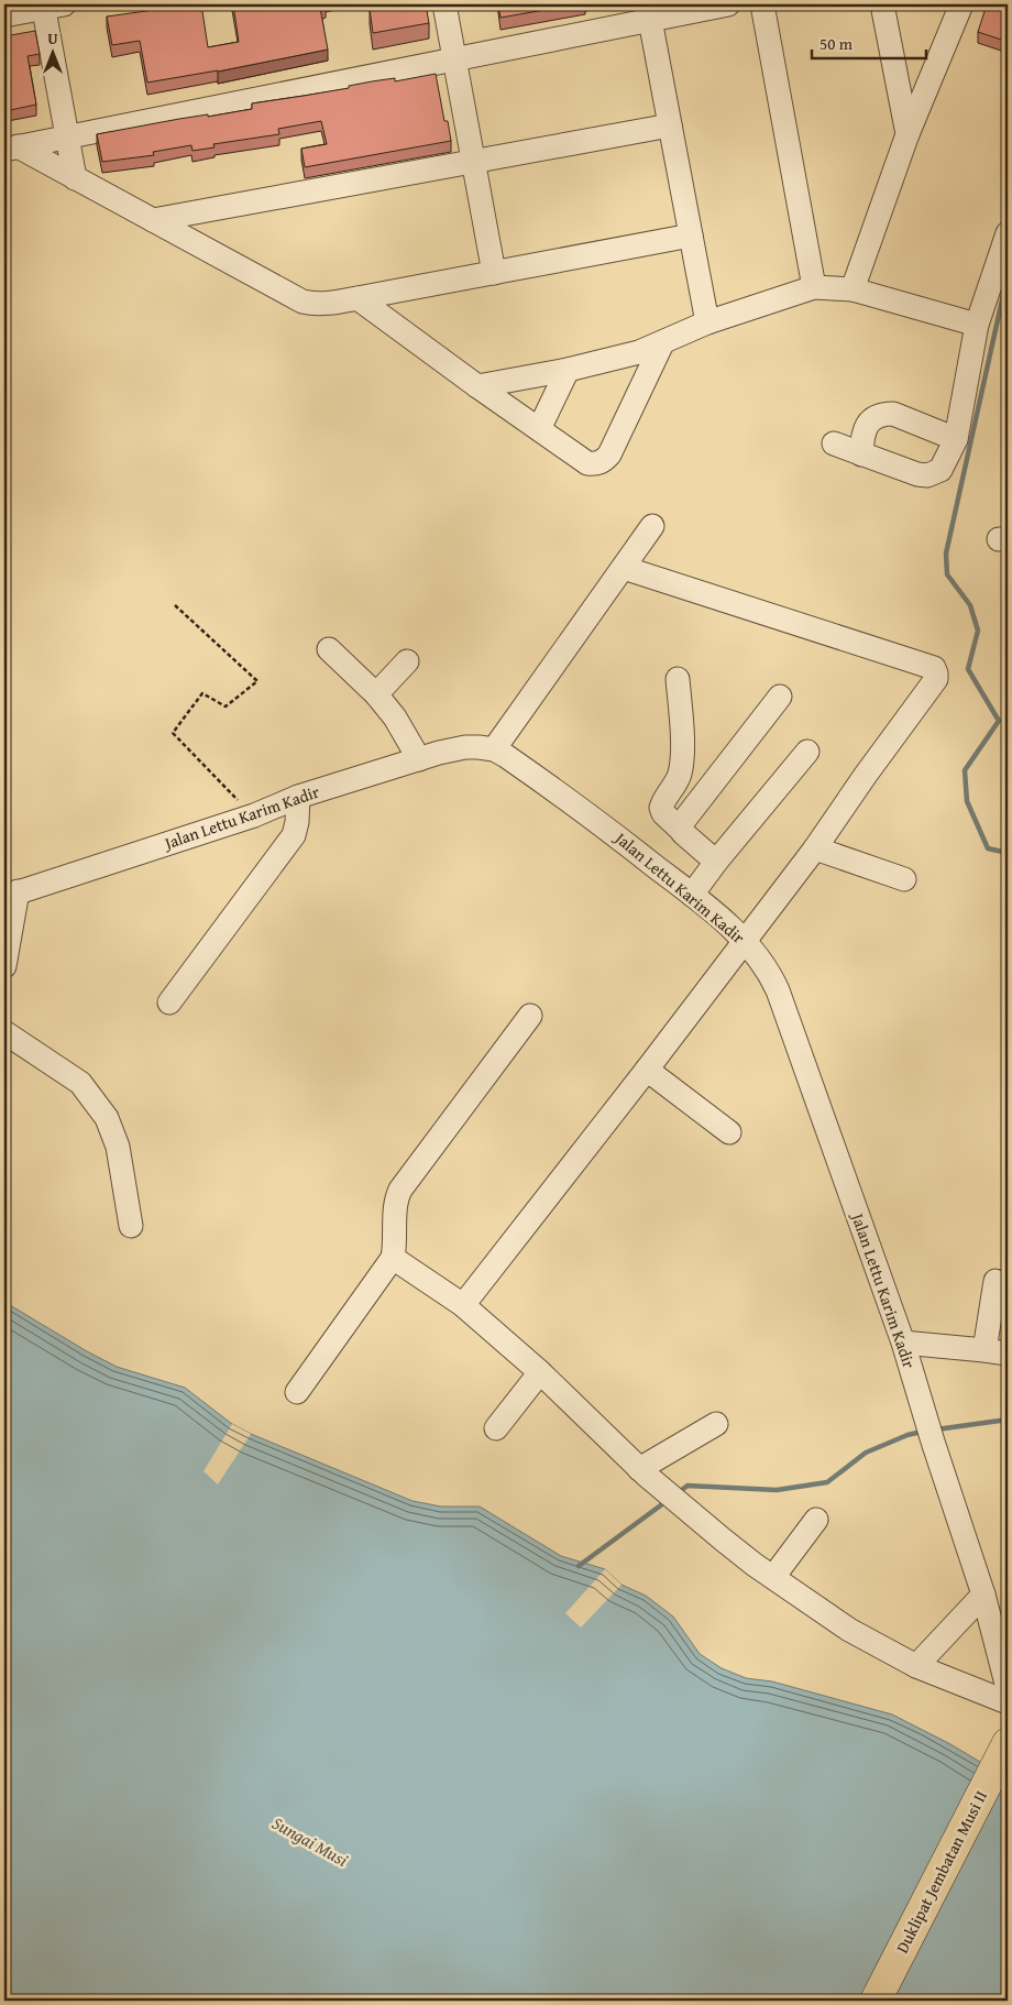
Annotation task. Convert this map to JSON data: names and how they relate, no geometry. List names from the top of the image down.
{
  "streets": {
    "highway": ["Duklipat Jembatan Musi II"],
    "street": ["Jalan Lettu Karim Kadir"]
  },
  "water": ["Sungai Musi"],
  "scale_bar": "50 m",
  "north": "top"
}
